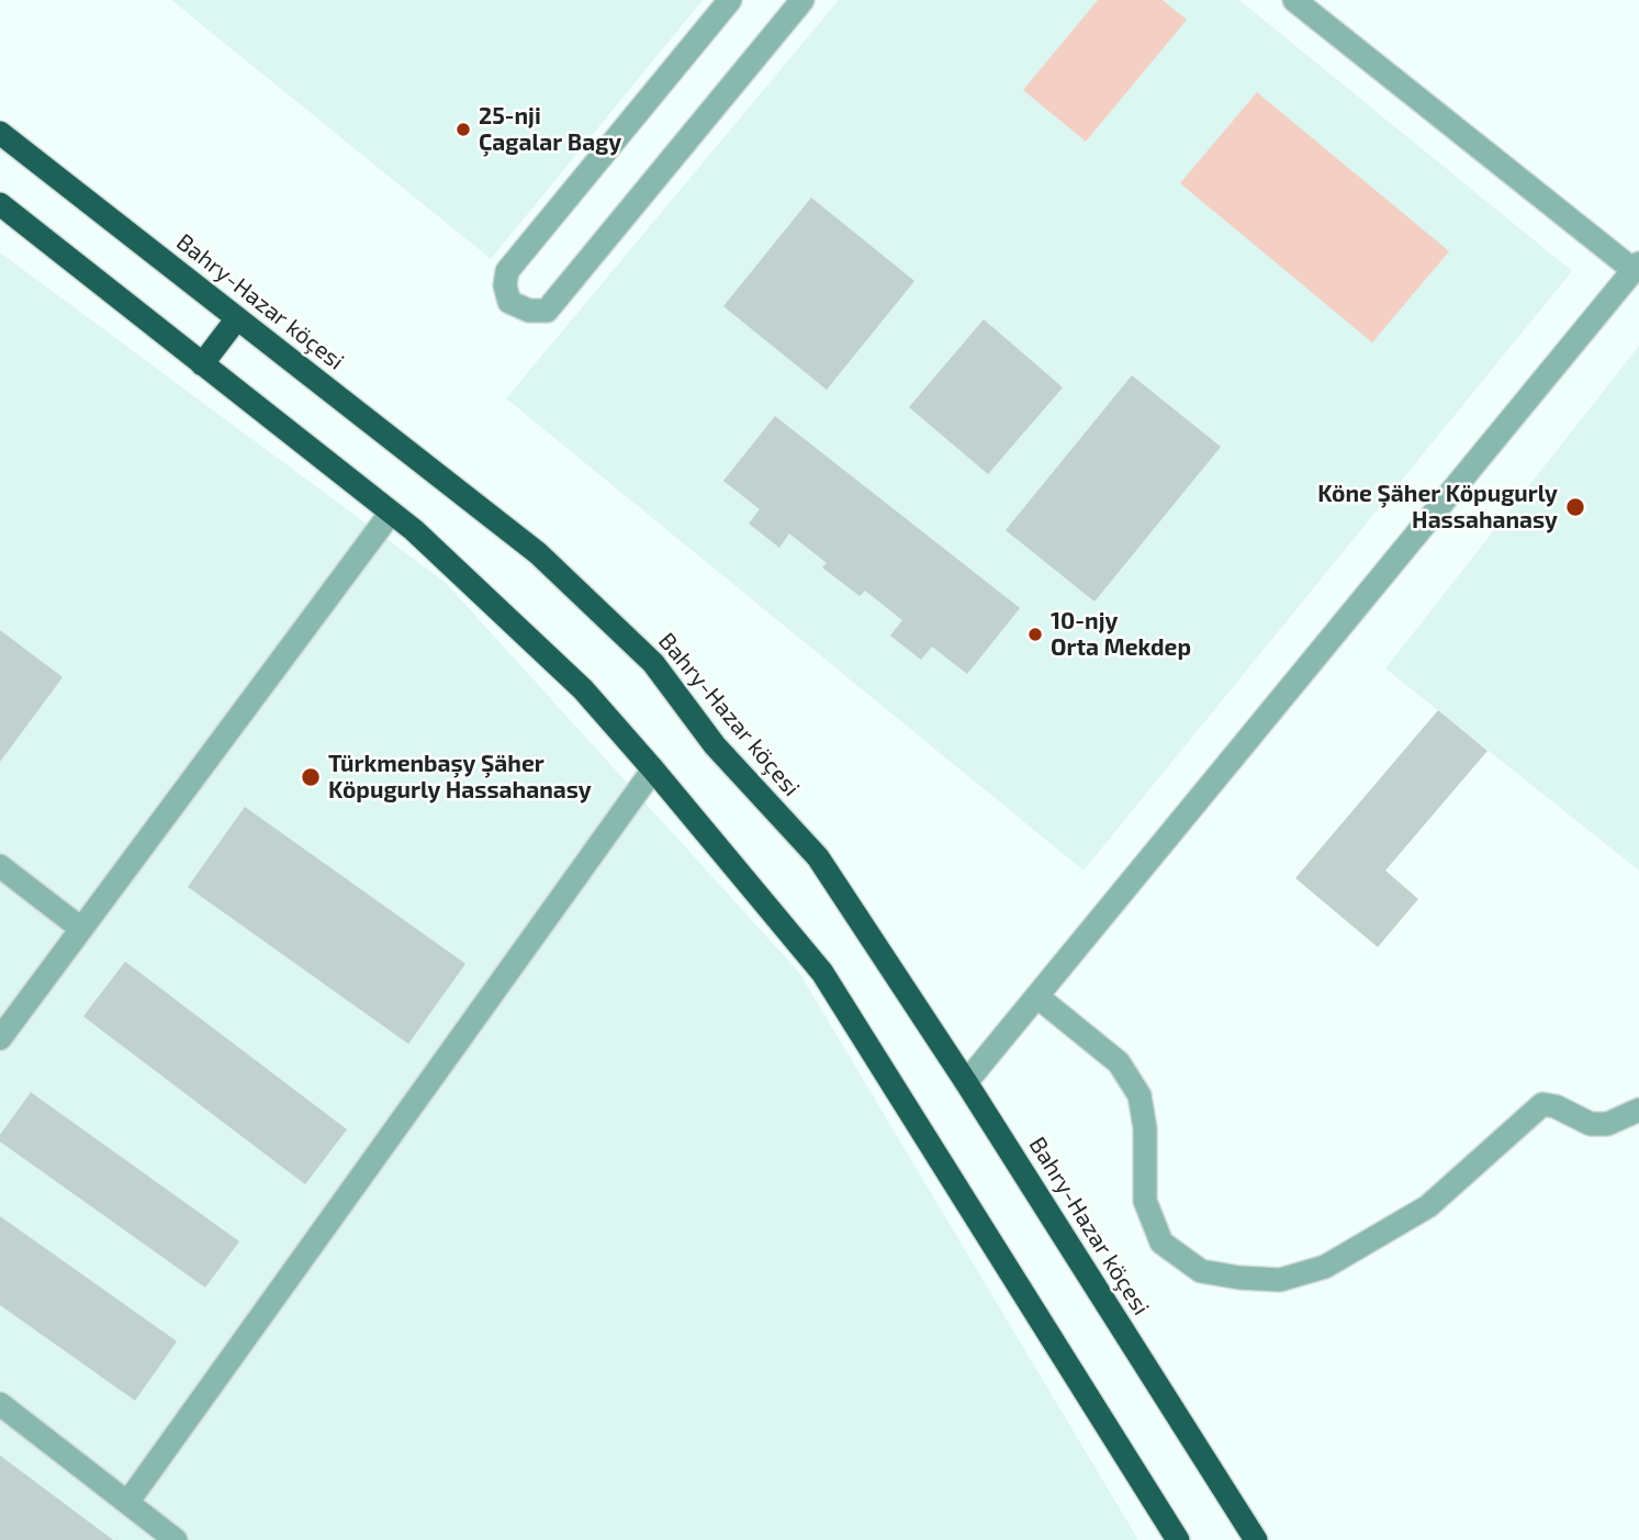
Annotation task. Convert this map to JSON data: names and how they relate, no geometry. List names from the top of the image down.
{
  "streets": {
    "highway": ["Bahry-Hazar köçesi"]
  },
  "places": [
    "25-nji Çagalar Bagy",
    "Köne Şäher Köpugurly Hassahanasy",
    "10-njy Orta Mekdep",
    "Türkmenbaşy Şäher Köpugurly Hassahanasy"
  ]
}
